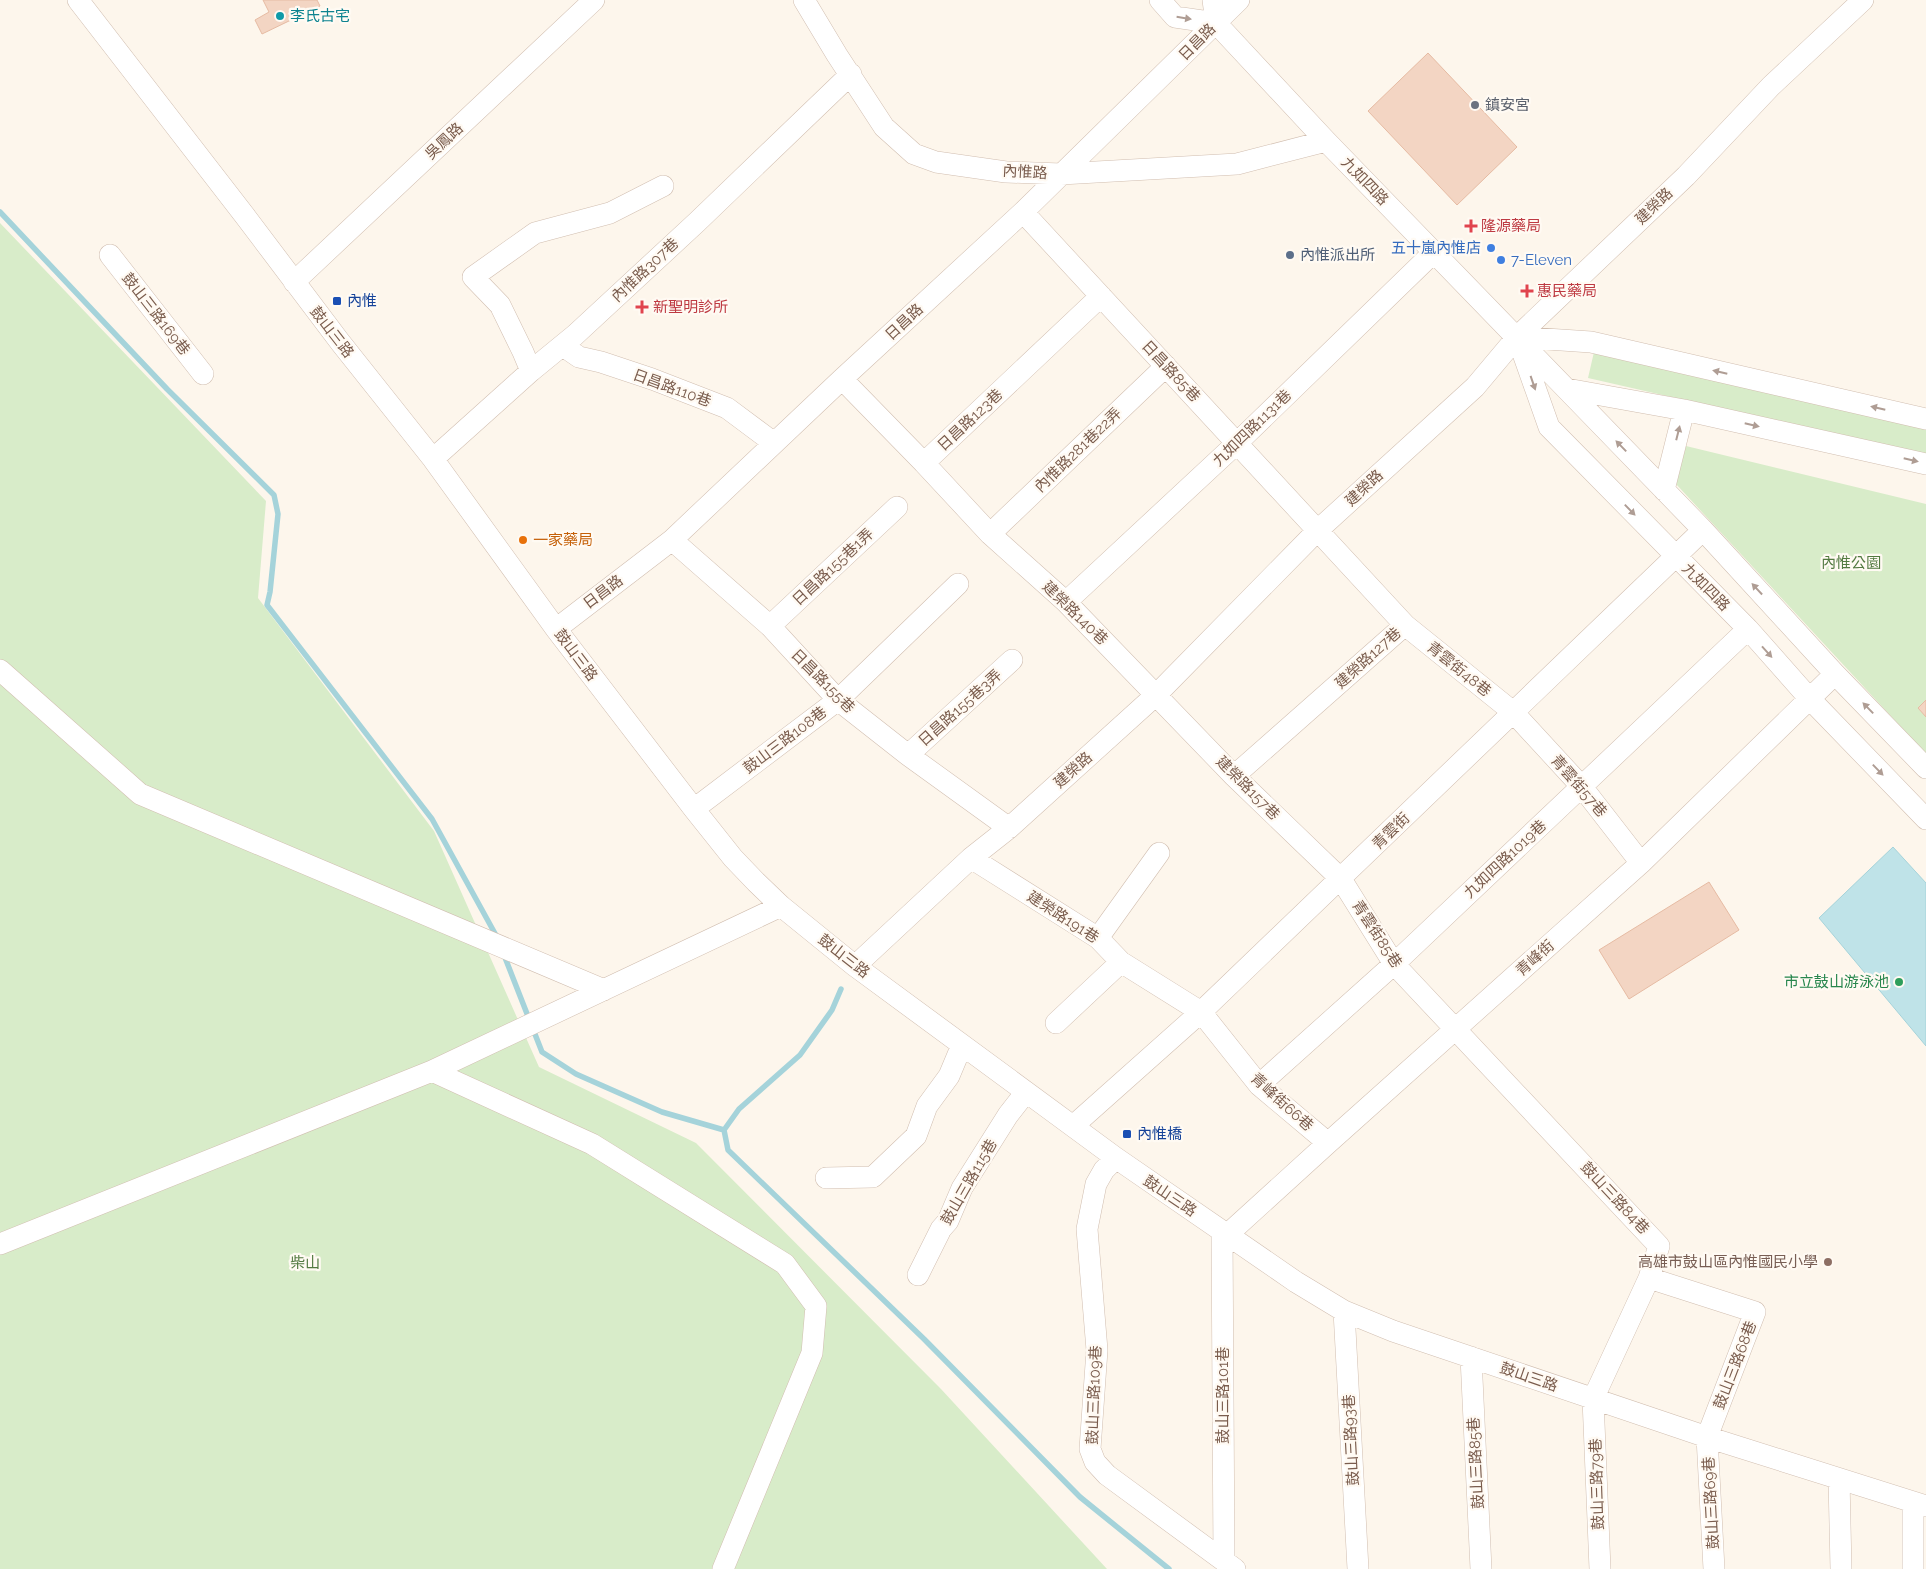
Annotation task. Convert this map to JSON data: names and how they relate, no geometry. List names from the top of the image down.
{
  "streets": {
    "street": [
      "日昌路",
      "吳鳳路",
      "內惟路",
      "九如四路",
      "建榮路",
      "內惟路307巷",
      "鼓山三路169巷",
      "鼓山三路",
      "日昌路85巷",
      "日昌路110巷",
      "日昌路123巷",
      "九如四路1131巷",
      "內惟路281巷22弄",
      "日昌路155巷1弄",
      "建榮路140巷",
      "建榮路127巷",
      "青雲街48巷",
      "日昌路155巷",
      "日昌路155巷3弄",
      "鼓山三路108巷",
      "青雲街57巷",
      "建榮路157巷",
      "青雲街",
      "九如四路1019巷",
      "建榮路191巷",
      "青雲街85巷",
      "青峰街",
      "青峰街66巷",
      "鼓山三路115巷",
      "鼓山三路84巷",
      "鼓山三路68巷",
      "鼓山三路109巷",
      "鼓山三路101巷",
      "鼓山三路93巷",
      "鼓山三路85巷",
      "鼓山三路79巷",
      "鼓山三路69巷"
    ]
  },
  "crossings": [
    ["日昌路", "內惟路"],
    ["日昌路", "九如四路"],
    ["日昌路", "鼓山三路"],
    ["日昌路", "日昌路85巷"],
    ["日昌路", "日昌路110巷"],
    ["日昌路", "日昌路123巷"],
    ["日昌路", "日昌路155巷"],
    ["吳鳳路", "鼓山三路"],
    ["內惟路", "九如四路"],
    ["內惟路", "內惟路307巷"],
    ["九如四路", "建榮路"],
    ["九如四路", "九如四路1131巷"],
    ["九如四路", "青雲街"],
    ["九如四路", "九如四路1019巷"],
    ["九如四路", "青峰街"],
    ["建榮路", "鼓山三路"],
    ["建榮路", "日昌路85巷"],
    ["建榮路", "建榮路140巷"],
    ["建榮路", "建榮路127巷"],
    ["建榮路", "日昌路155巷"],
    ["建榮路", "建榮路157巷"],
    ["建榮路", "建榮路191巷"],
    ["內惟路307巷", "鼓山三路"],
    ["內惟路307巷", "日昌路110巷"],
    ["鼓山三路", "鼓山三路108巷"],
    ["鼓山三路", "青雲街"],
    ["鼓山三路", "青峰街"],
    ["鼓山三路", "鼓山三路115巷"],
    ["鼓山三路", "鼓山三路84巷"],
    ["鼓山三路", "鼓山三路68巷"],
    ["鼓山三路", "鼓山三路109巷"],
    ["鼓山三路", "鼓山三路101巷"],
    ["鼓山三路", "鼓山三路93巷"],
    ["鼓山三路", "鼓山三路85巷"],
    ["鼓山三路", "鼓山三路79巷"],
    ["鼓山三路", "鼓山三路69巷"],
    ["日昌路85巷", "日昌路123巷"],
    ["日昌路85巷", "九如四路1131巷"],
    ["日昌路85巷", "內惟路281巷22弄"],
    ["日昌路85巷", "建榮路127巷"],
    ["日昌路123巷", "建榮路140巷"],
    ["九如四路1131巷", "建榮路140巷"],
    ["內惟路281巷22弄", "建榮路140巷"],
    ["日昌路155巷1弄", "日昌路155巷"],
    ["建榮路140巷", "建榮路157巷"],
    ["建榮路127巷", "青雲街48巷"],
    ["建榮路127巷", "建榮路157巷"],
    ["青雲街48巷", "青雲街57巷"],
    ["青雲街48巷", "青雲街"],
    ["日昌路155巷", "日昌路155巷3弄"],
    ["日昌路155巷", "鼓山三路108巷"],
    ["青雲街57巷", "青雲街"],
    ["青雲街57巷", "九如四路1019巷"],
    ["青雲街57巷", "青峰街"],
    ["建榮路157巷", "青雲街"],
    ["建榮路157巷", "青雲街85巷"],
    ["青雲街", "建榮路191巷"],
    ["青雲街", "青雲街85巷"],
    ["青雲街", "青峰街66巷"],
    ["九如四路1019巷", "青雲街85巷"],
    ["九如四路1019巷", "青峰街66巷"],
    ["建榮路191巷", "青峰街66巷"],
    ["青雲街85巷", "青峰街"],
    ["青雲街85巷", "鼓山三路84巷"],
    ["青峰街", "青峰街66巷"],
    ["青峰街", "鼓山三路84巷"],
    ["青峰街", "鼓山三路101巷"],
    ["鼓山三路84巷", "鼓山三路68巷"],
    ["鼓山三路84巷", "鼓山三路79巷"],
    ["鼓山三路68巷", "鼓山三路69巷"],
    ["鼓山三路109巷", "鼓山三路101巷"]
  ],
  "parks": ["內惟公園", "柴山"],
  "places": {
    "other": [
      "李氏古宅",
      "鎮安宮",
      "五十嵐內惟店",
      "內惟派出所",
      "7-Eleven",
      "一家藥局",
      "市立鼓山游泳池",
      "高雄市鼓山區內惟國民小學"
    ],
    "health": ["隆源藥局", "惠民藥局", "新聖明診所"],
    "transit": ["內惟", "內惟橋"]
  }
}
